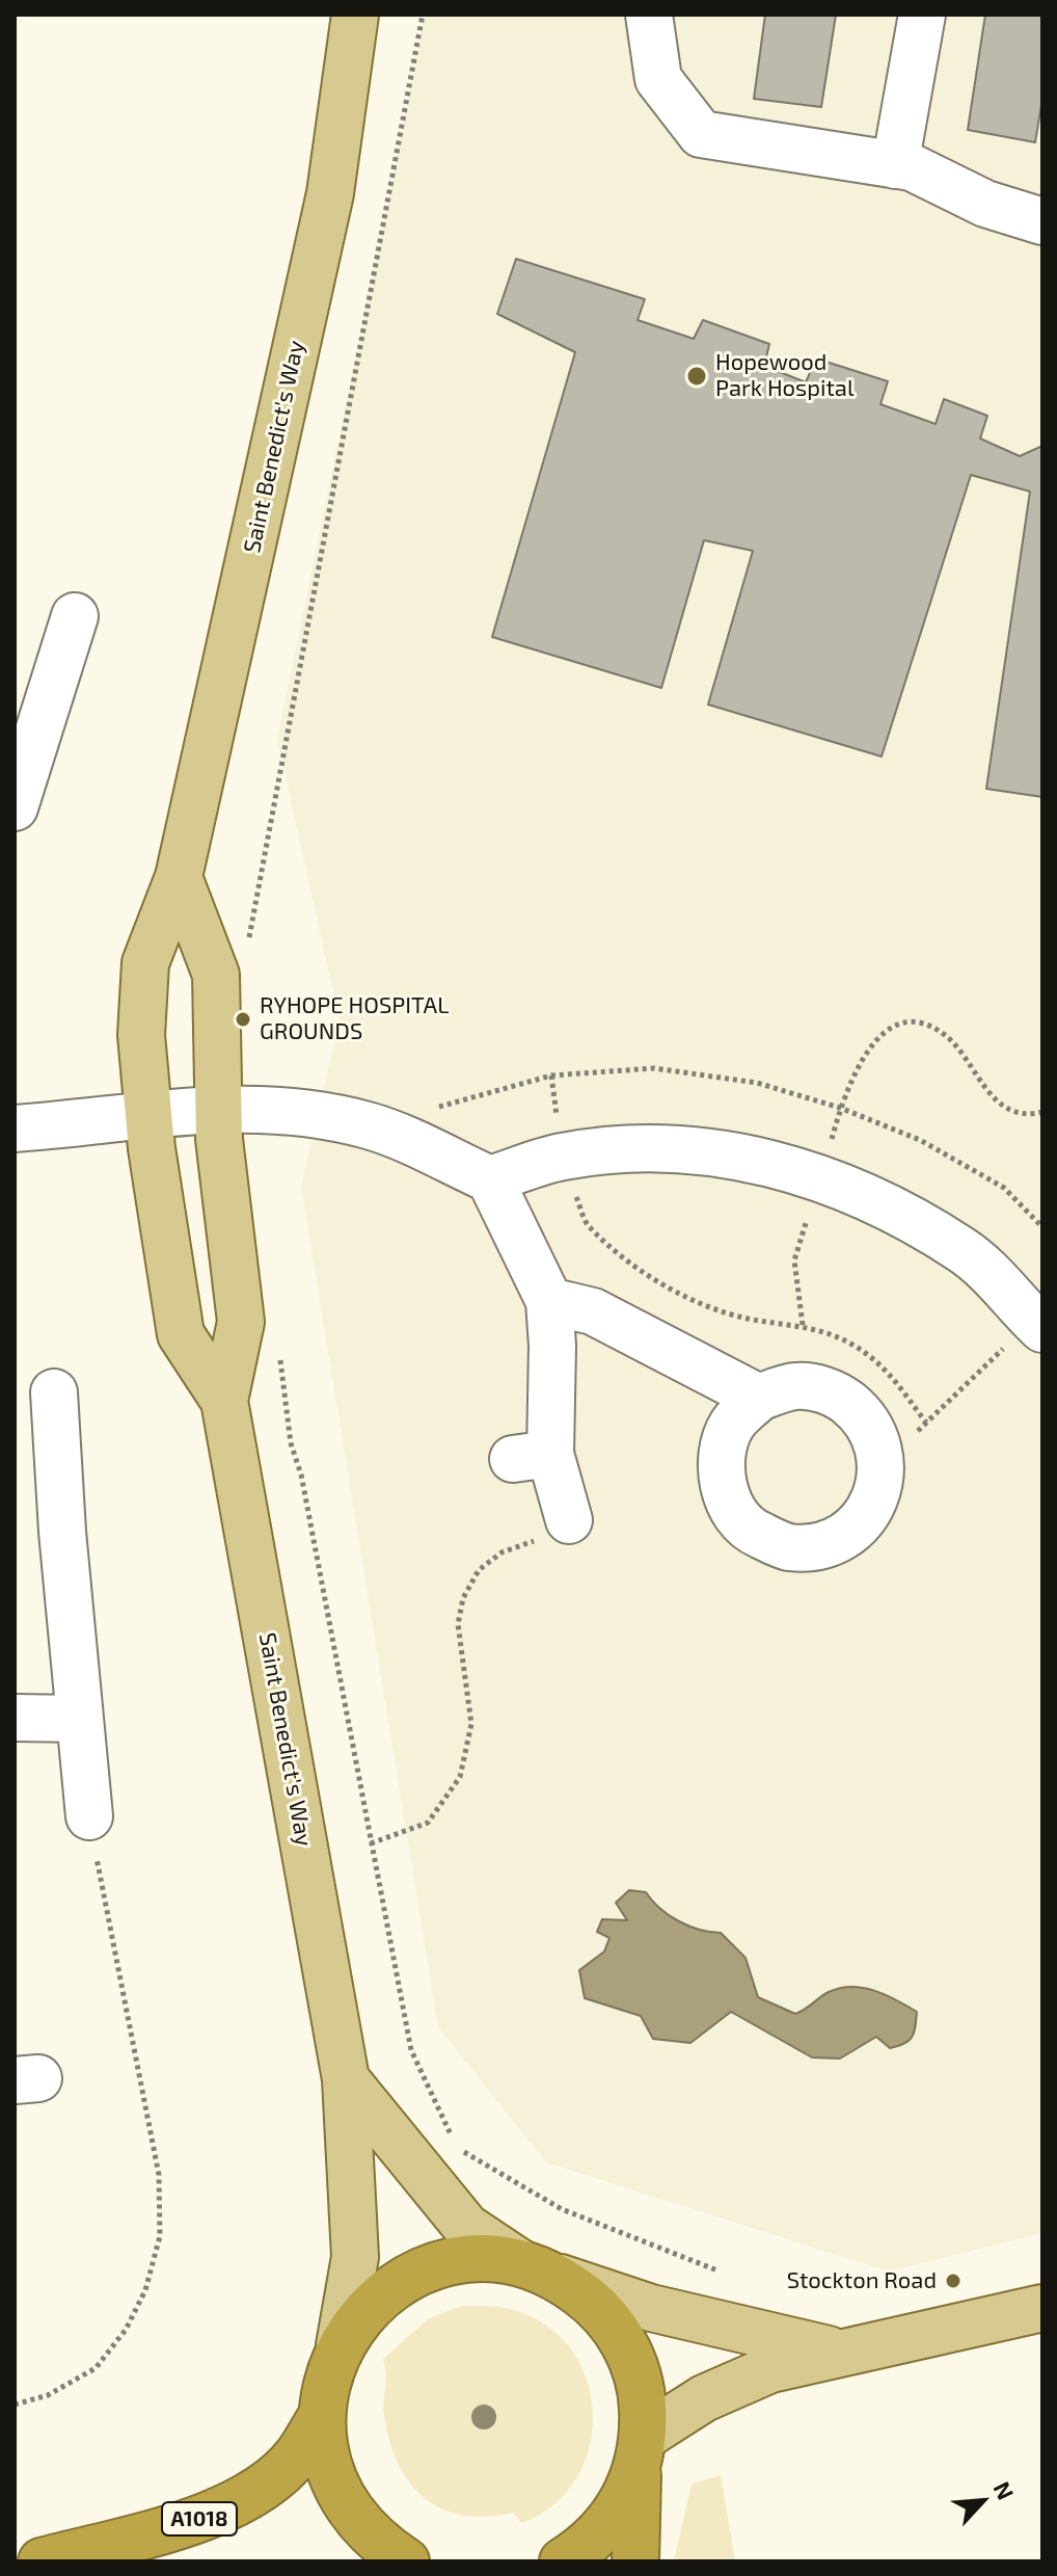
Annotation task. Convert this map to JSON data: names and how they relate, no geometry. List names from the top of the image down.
{
  "streets": {
    "highway": ["A1018"],
    "main road": ["Saint Benedict's Way"]
  },
  "places": ["Hopewood Park Hospital", "RYHOPE HOSPITAL GROUNDS", "Stockton Road"],
  "north": "top right"
}
